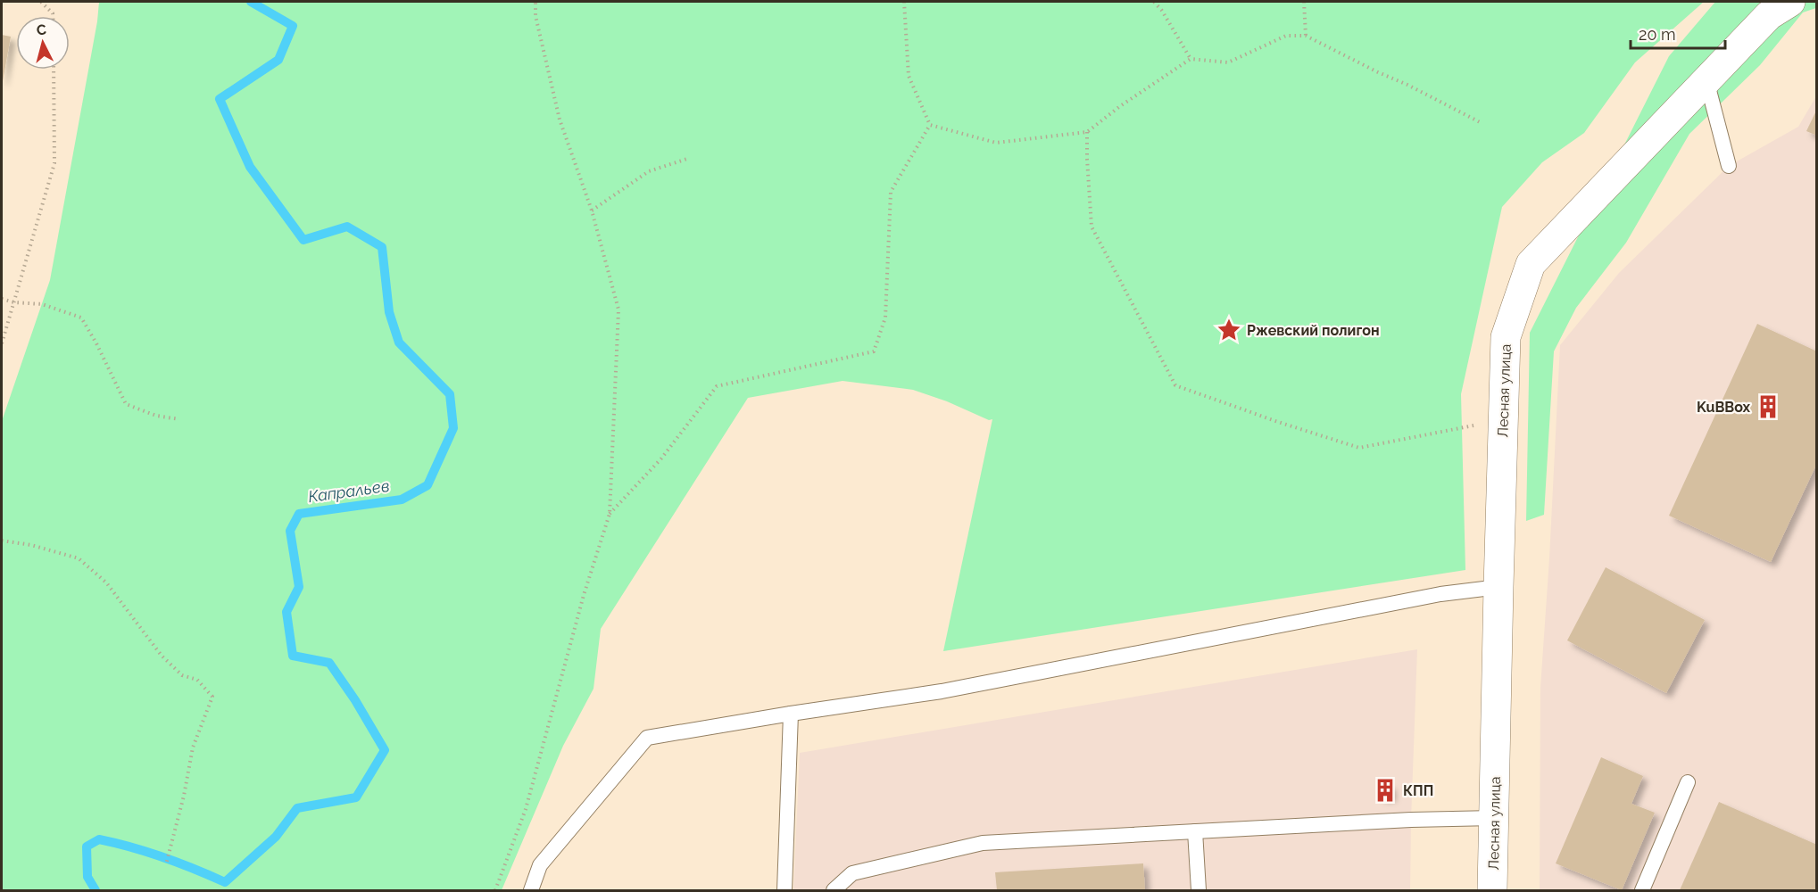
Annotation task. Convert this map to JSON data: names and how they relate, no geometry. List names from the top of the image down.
{
  "streets": {
    "street": ["Лесная улица"]
  },
  "water": ["Капральев"],
  "places": {
    "place": ["Ржевский полигон"],
    "building": ["KuBBox", "КПП"]
  },
  "scale_bar": "20 m",
  "north": "top"
}
